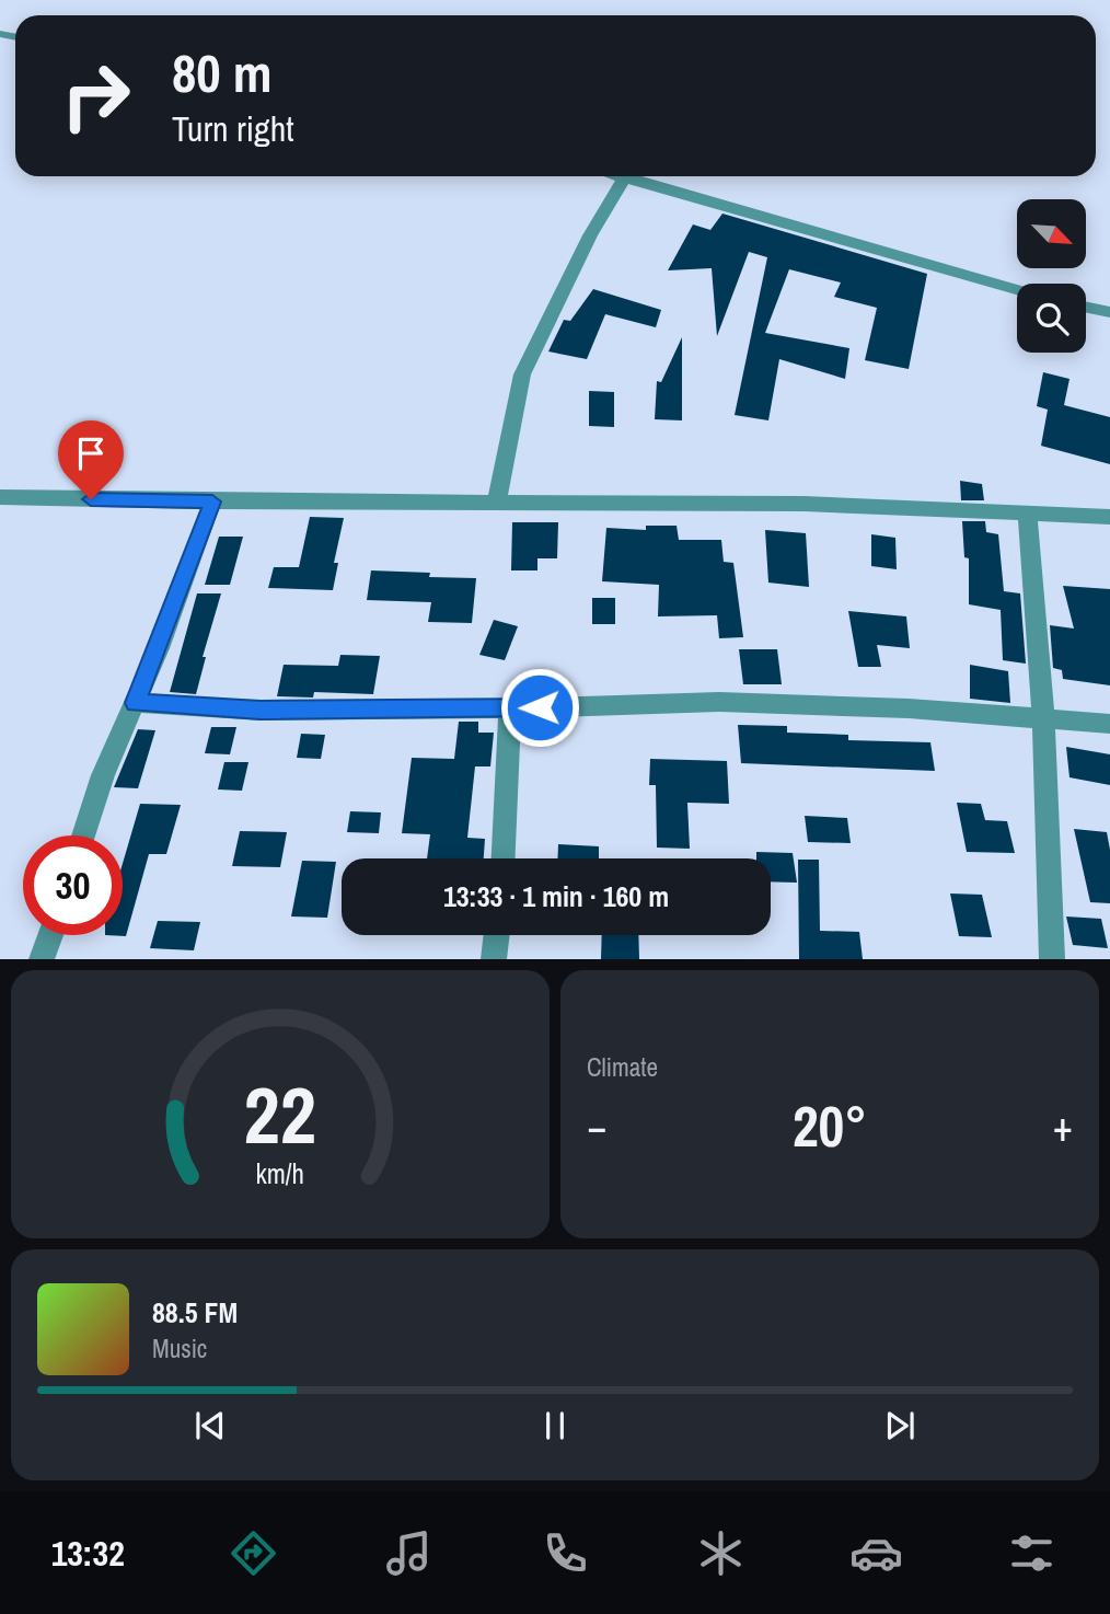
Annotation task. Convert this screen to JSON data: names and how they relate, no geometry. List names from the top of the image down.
{
  "north": "bottom right",
  "page": {
    "turn": ["80 m", "Turn right"],
    "limit": "30",
    "trip": "13:33 · 1 min · 160 m",
    "tile": "Climate",
    "heat": ["−", "20°", "+"],
    "song": ["88.5 FM", "Music"],
    "tabs": "13:32",
    "gauge": ["22", "km/h"]
  }
}
